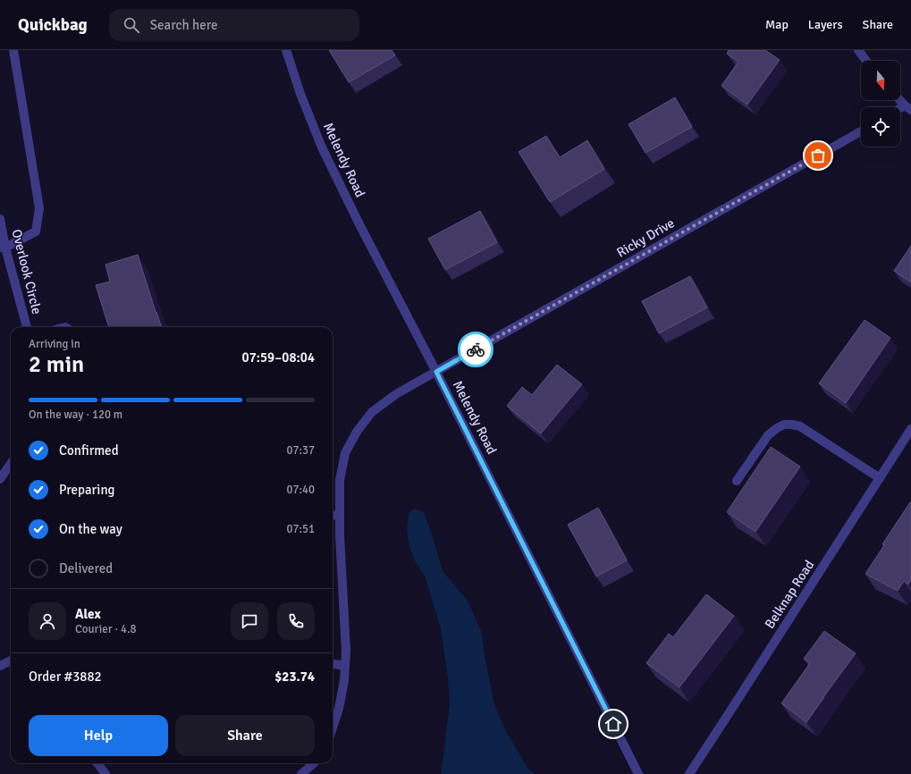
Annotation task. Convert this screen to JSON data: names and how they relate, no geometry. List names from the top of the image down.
{
  "streets": {
    "street": [
      "Melendy Road",
      "Ricky Drive",
      "Overlook Circle",
      "Belknap Road"
    ]
  },
  "crossings": [
    ["Melendy Road", "Ricky Drive"]
  ],
  "north": "bottom",
  "page": {
    "header": "Quickbag",
    "search": "Search here",
    "nav": ["Map", "Layers", "Share"],
    "heading": ["2 min", "Arriving in", "07:59–08:04"],
    "panel": [
      "Alex",
      "Courier · 4.8",
      "Order #3882",
      "$23.74"
    ],
    "bar": "On the way · 120 m",
    "list": [
      ["Confirmed", "07:37"],
      ["Preparing", "07:40"],
      ["On the way", "07:51"],
      "Delivered"
    ],
    "buttons": ["Help", "Share"]
  }
}
